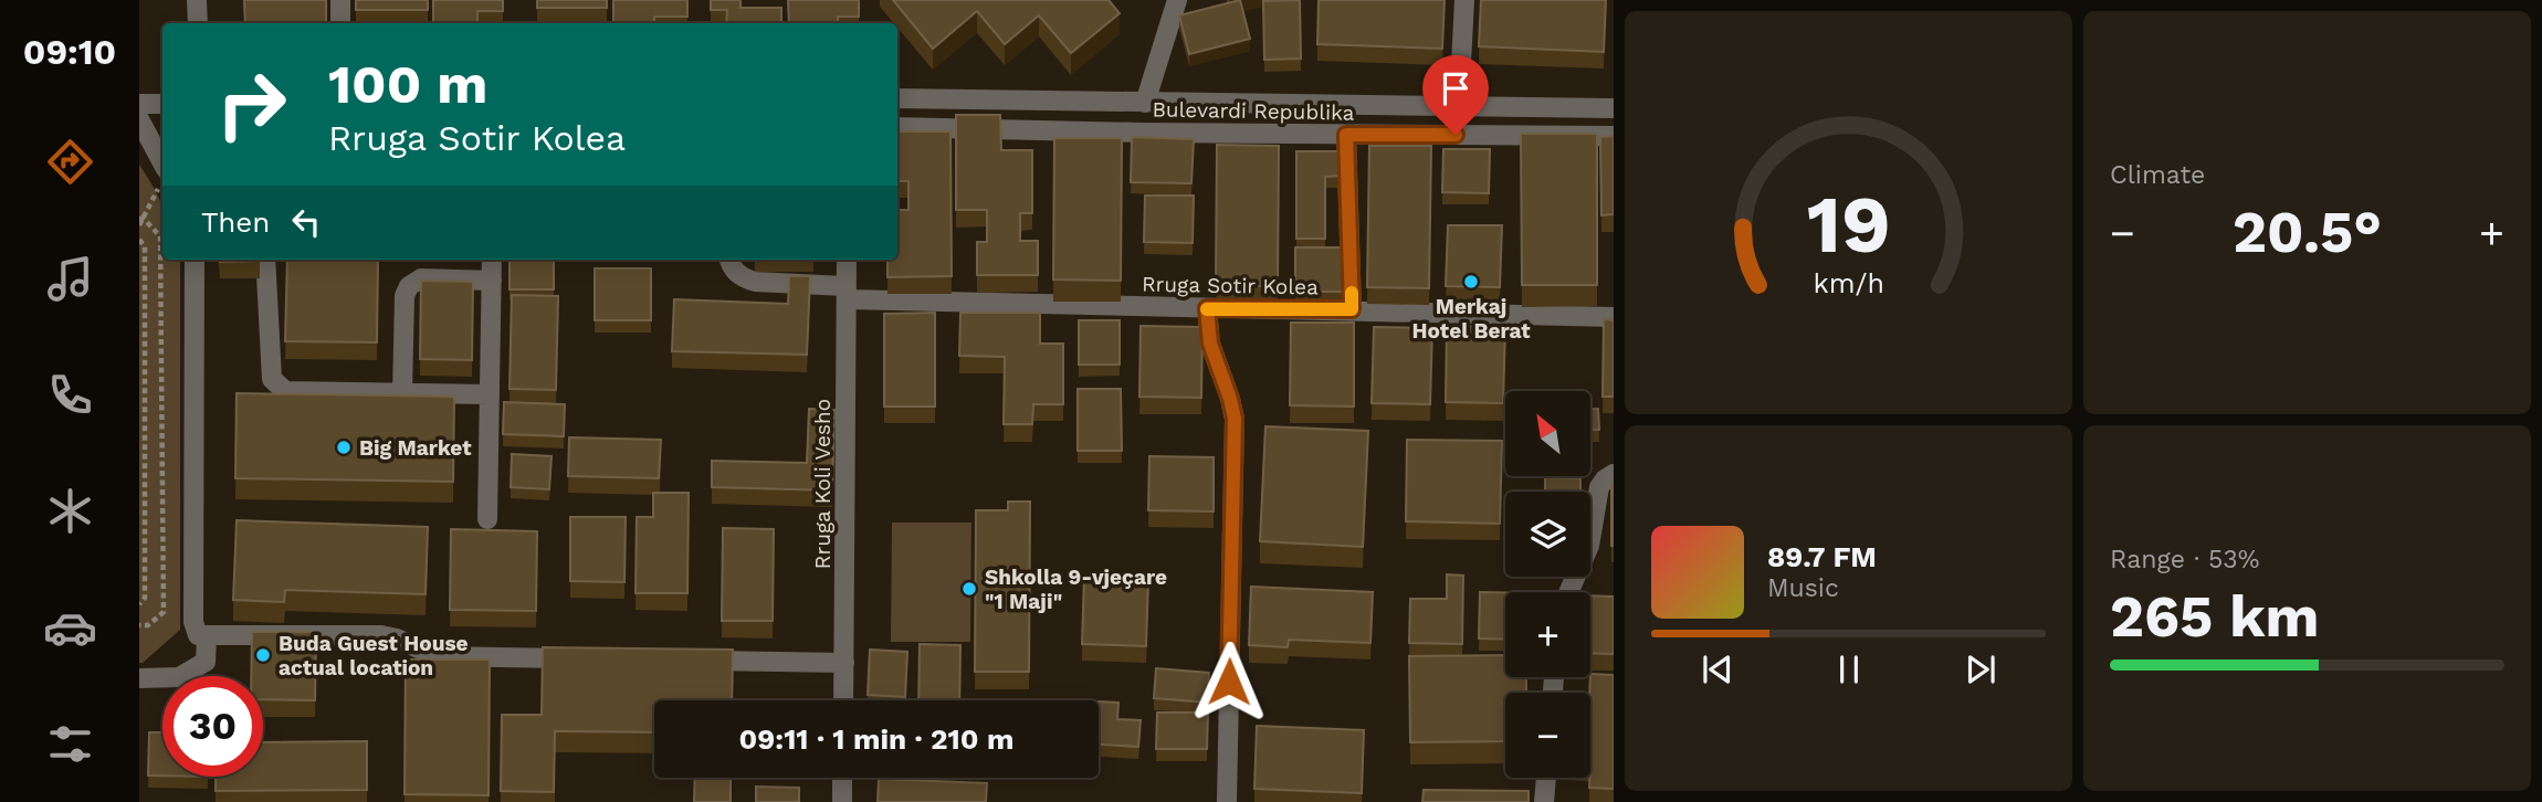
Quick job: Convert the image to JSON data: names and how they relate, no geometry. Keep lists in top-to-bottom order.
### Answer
{
  "streets": {
    "street": ["Bulevardi Republika", "Rruga Sotir Kolea", "Rruga Koli Vesho"]
  },
  "crossings": [
    ["Rruga Sotir Kolea", "Rruga Koli Vesho"]
  ],
  "places": [
    "Merkaj Hotel Berat",
    "Big Market",
    "Shkolla 9-vjeçare \"1 Maji\"",
    "Buda Guest House actual location"
  ],
  "north": "top left",
  "page": {
    "tabs": "09:10",
    "tile": [
      "Climate",
      ["Range · 53%", "265 km"]
    ],
    "turn": ["100 m", "Rruga Sotir Kolea"],
    "then": "Then",
    "heat": ["−", "20.5°", "+"],
    "map_buttons": ["+", "−"],
    "song": ["89.7 FM", "Music"],
    "limit": "30",
    "trip": "09:11 · 1 min · 210 m",
    "gauge": ["19", "km/h"]
  }
}
